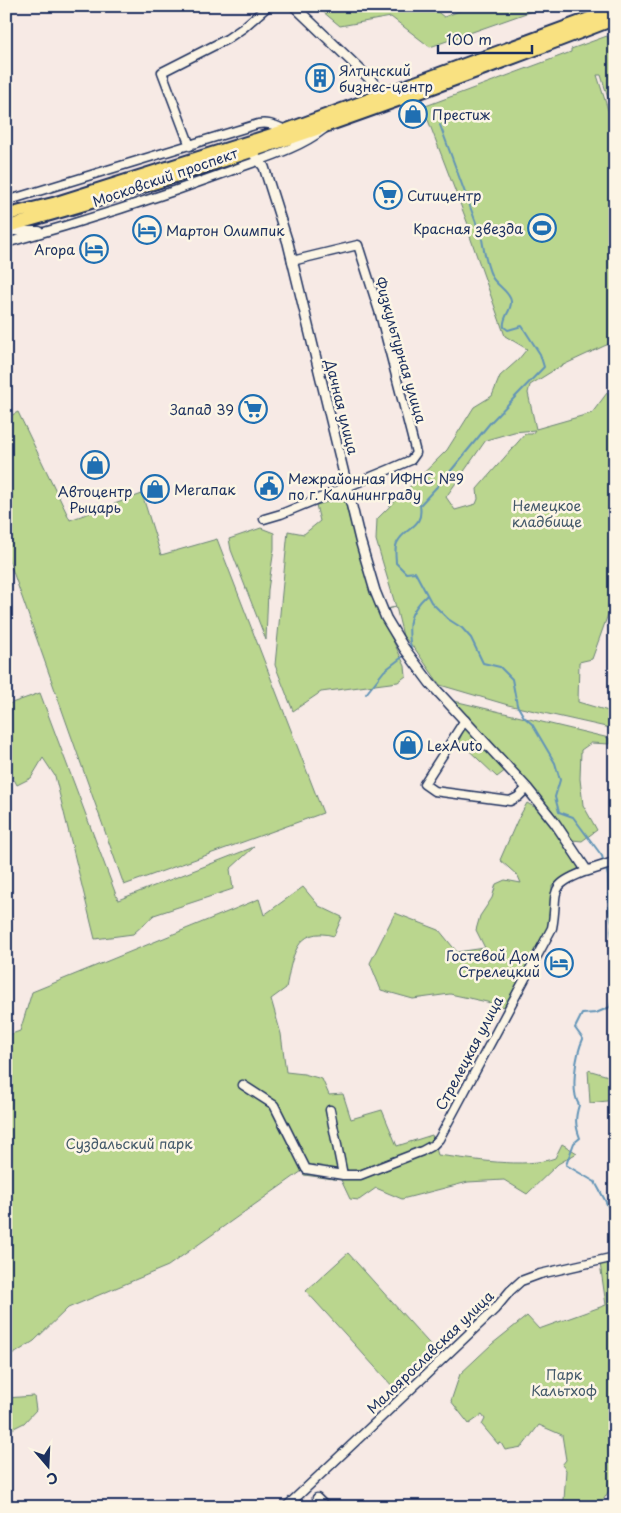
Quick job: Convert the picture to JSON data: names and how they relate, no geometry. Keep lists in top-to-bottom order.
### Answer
{
  "streets": {
    "main road": ["Московский проспект"],
    "street": [
      "Физкультурная улица",
      "Дачная улица",
      "Стрелецкая улица",
      "Малоярославская улица"
    ]
  },
  "crossings": [
    ["Московский проспект", "Дачная улица"],
    ["Физкультурная улица", "Дачная улица"]
  ],
  "parks": ["Немецкое кладбище", "Суздальский парк", "Парк Кальтхоф"],
  "places": {
    "building": ["Ялтинский бизнес-центр"],
    "shop": [
      "Престиж",
      "Автоцентр Рыцарь",
      "Мегапак",
      "LexAuto"
    ],
    "supermarket": ["Ситицентр", "Запад 39"],
    "sports": ["Красная звезда"],
    "hotel": ["Мартон Олимпик", "Агора", "Гостевой Дом Стрелецкий"],
    "public building": ["Межрайонная ИФНС №9 по г. Калининграду"]
  },
  "scale_bar": "100 m",
  "north": "bottom"
}
